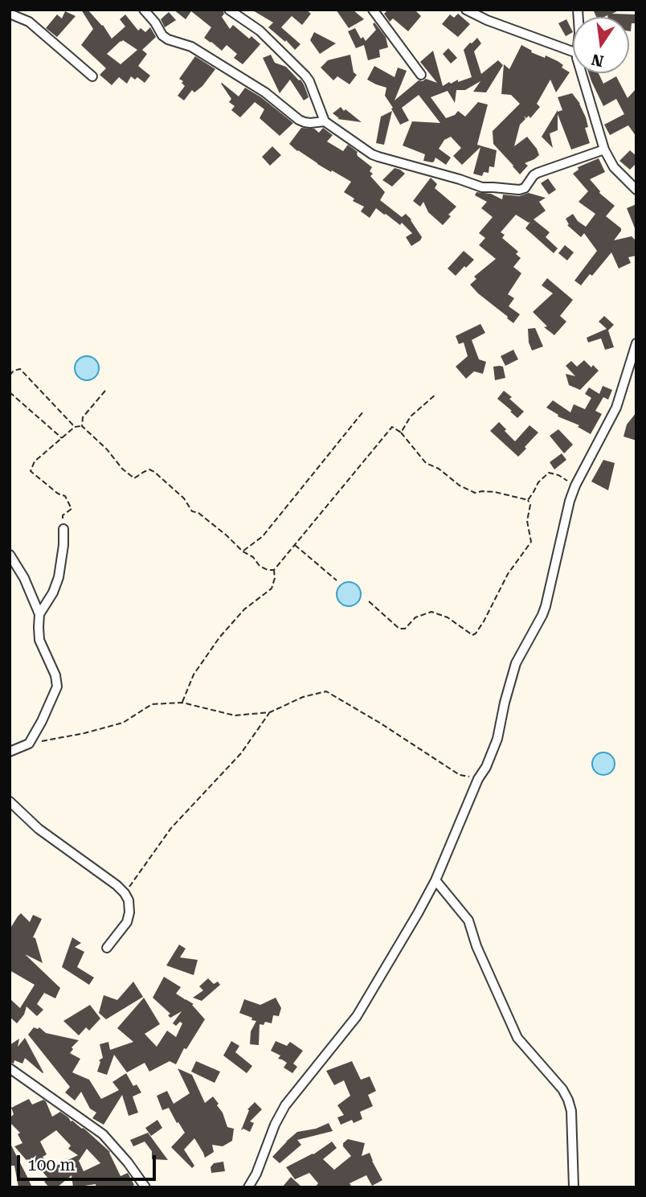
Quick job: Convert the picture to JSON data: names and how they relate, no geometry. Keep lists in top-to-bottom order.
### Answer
{
  "scale_bar": "100 m",
  "north": "bottom"
}
